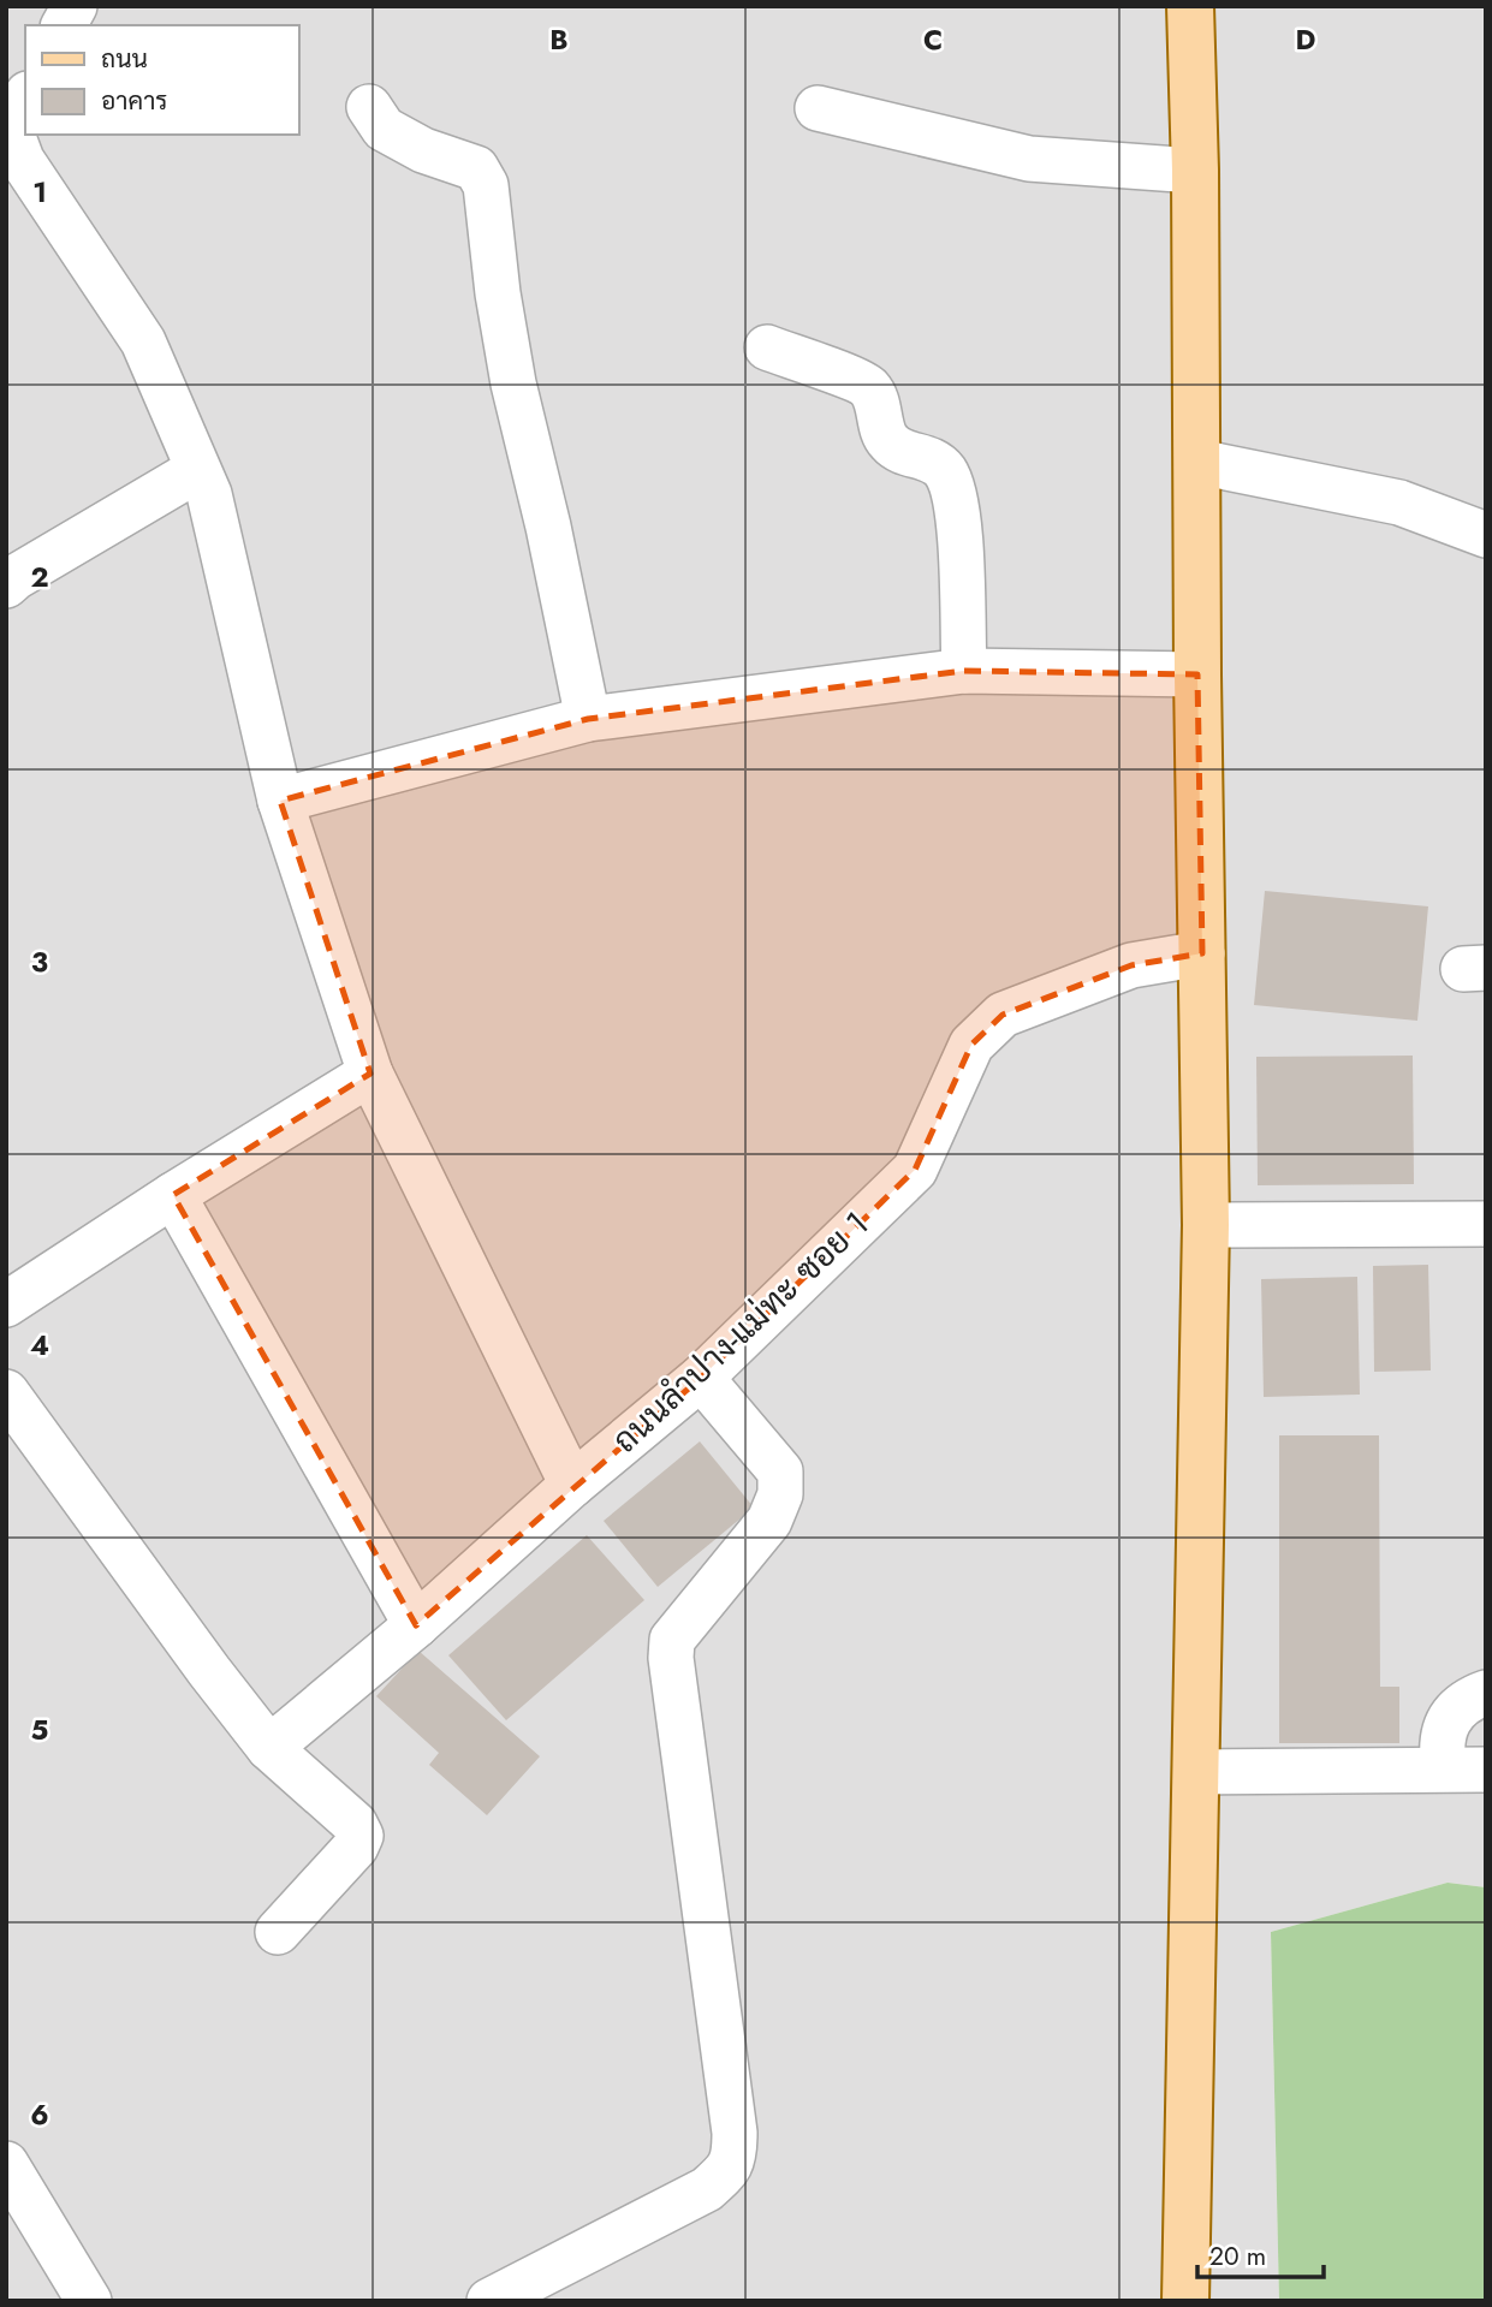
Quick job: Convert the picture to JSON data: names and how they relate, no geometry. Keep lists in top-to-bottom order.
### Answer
{
  "streets": {
    "street": ["ถนนลำปาง-แม่ทะ ซอย 1"]
  },
  "legend": ["ถนน", "อาคาร"],
  "scale_bar": "20 m",
  "grid": {
    "columns": ["B", "C", "D"],
    "rows": [
      "1",
      "2",
      "3",
      "4",
      "5",
      "6"
    ]
  }
}
